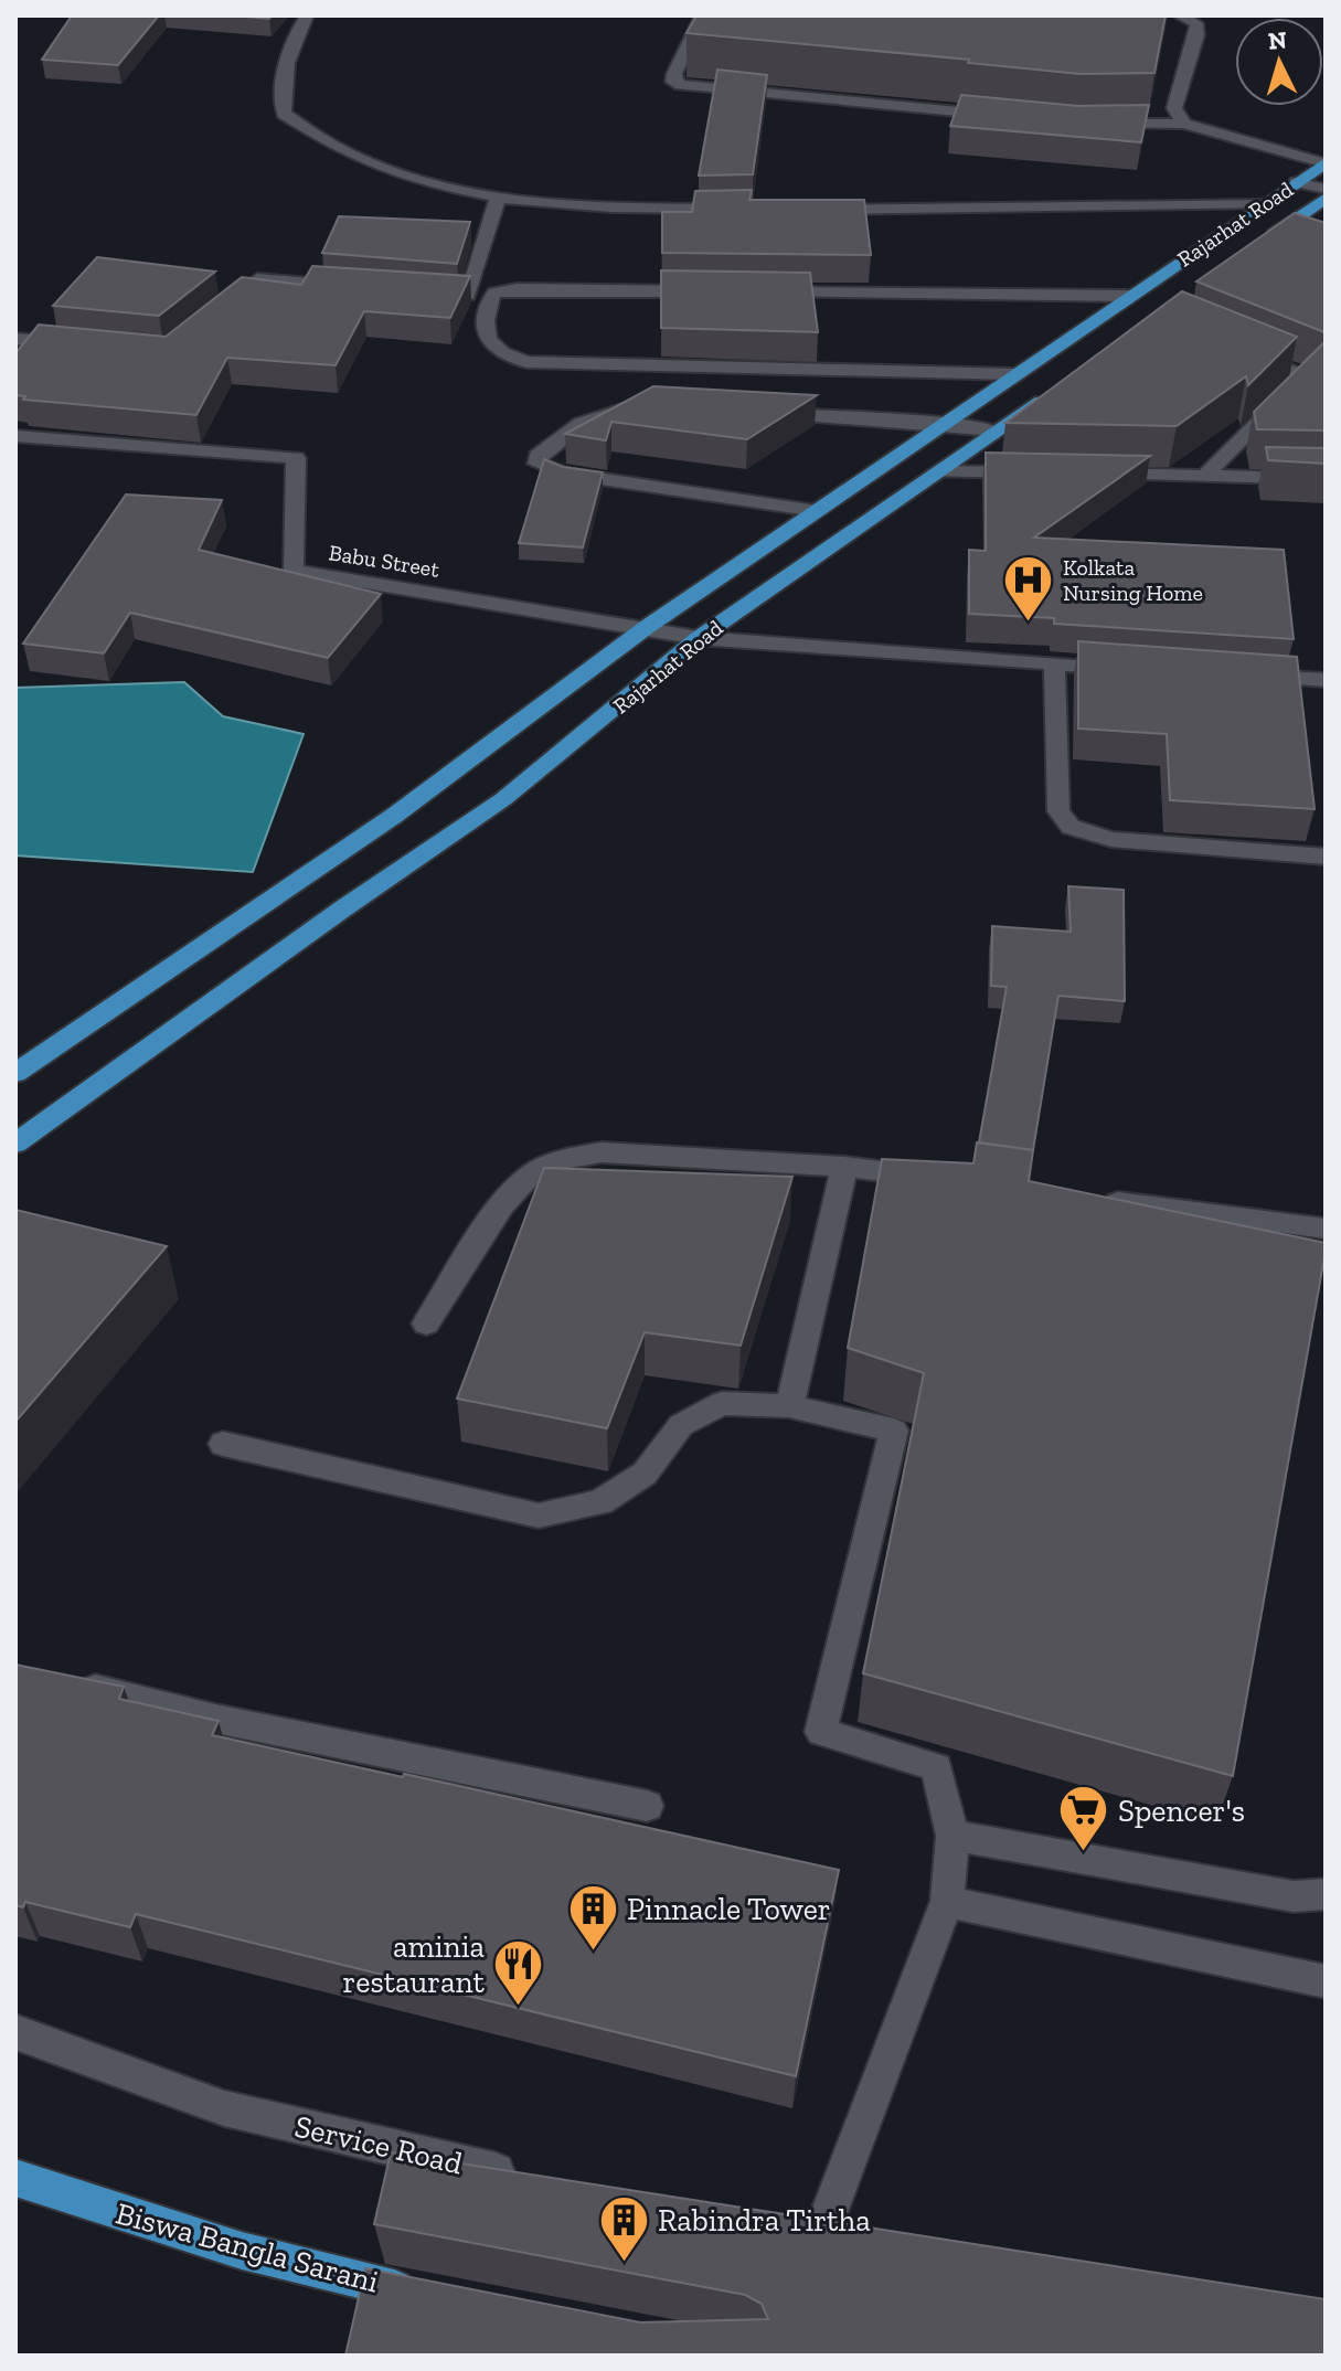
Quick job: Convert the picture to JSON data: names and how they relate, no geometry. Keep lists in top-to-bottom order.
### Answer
{
  "streets": {
    "main road": ["Rajarhat Road", "Biswa Bangla Sarani"],
    "street": ["Babu Street", "Service Road"]
  },
  "crossings": [
    ["Rajarhat Road", "Babu Street"]
  ],
  "places": {
    "hospital": ["Kolkata Nursing Home"],
    "supermarket": ["Spencer's"],
    "building": ["Pinnacle Tower", "Rabindra Tirtha"],
    "restaurant": ["aminia restaurant"]
  },
  "north": "top"
}
